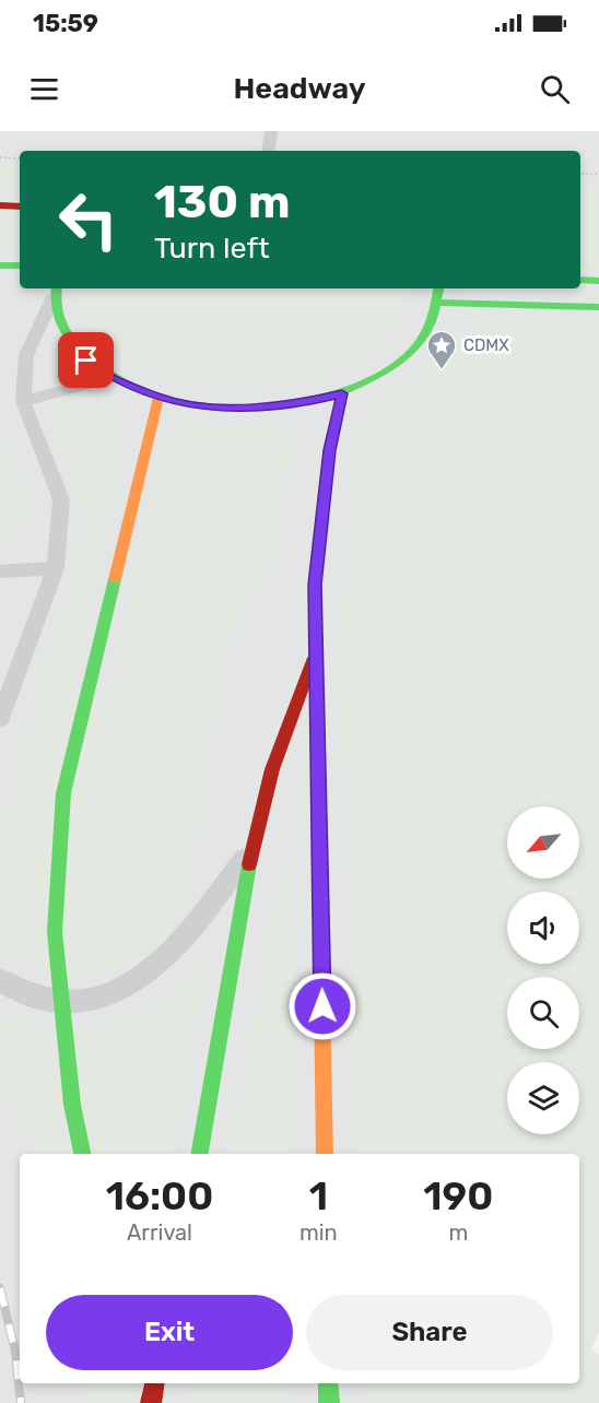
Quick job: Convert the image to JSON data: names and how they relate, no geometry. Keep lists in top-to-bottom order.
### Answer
{
  "places": {
    "place": ["CDMX"]
  },
  "north": "bottom left",
  "page": {
    "status": "15:59",
    "header": "Headway",
    "turn": ["130 m", "Turn left"],
    "eta": [
      "16:00",
      "Arrival",
      "1",
      "min",
      "190",
      "m"
    ],
    "buttons": ["Exit", "Share"]
  }
}
